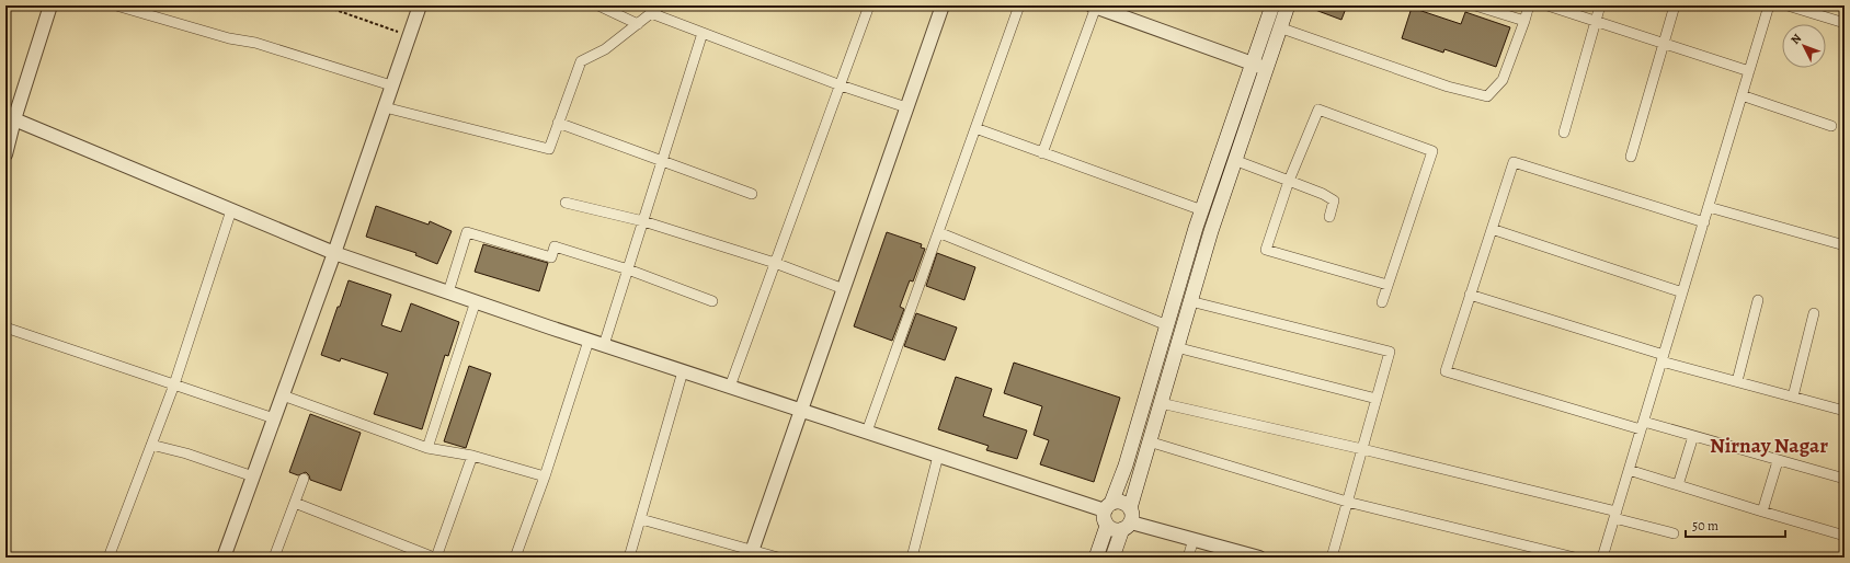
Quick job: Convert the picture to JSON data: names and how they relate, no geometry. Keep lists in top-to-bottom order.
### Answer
{
  "districts": ["Nirnay Nagar"],
  "scale_bar": "50 m",
  "north": "top left"
}
